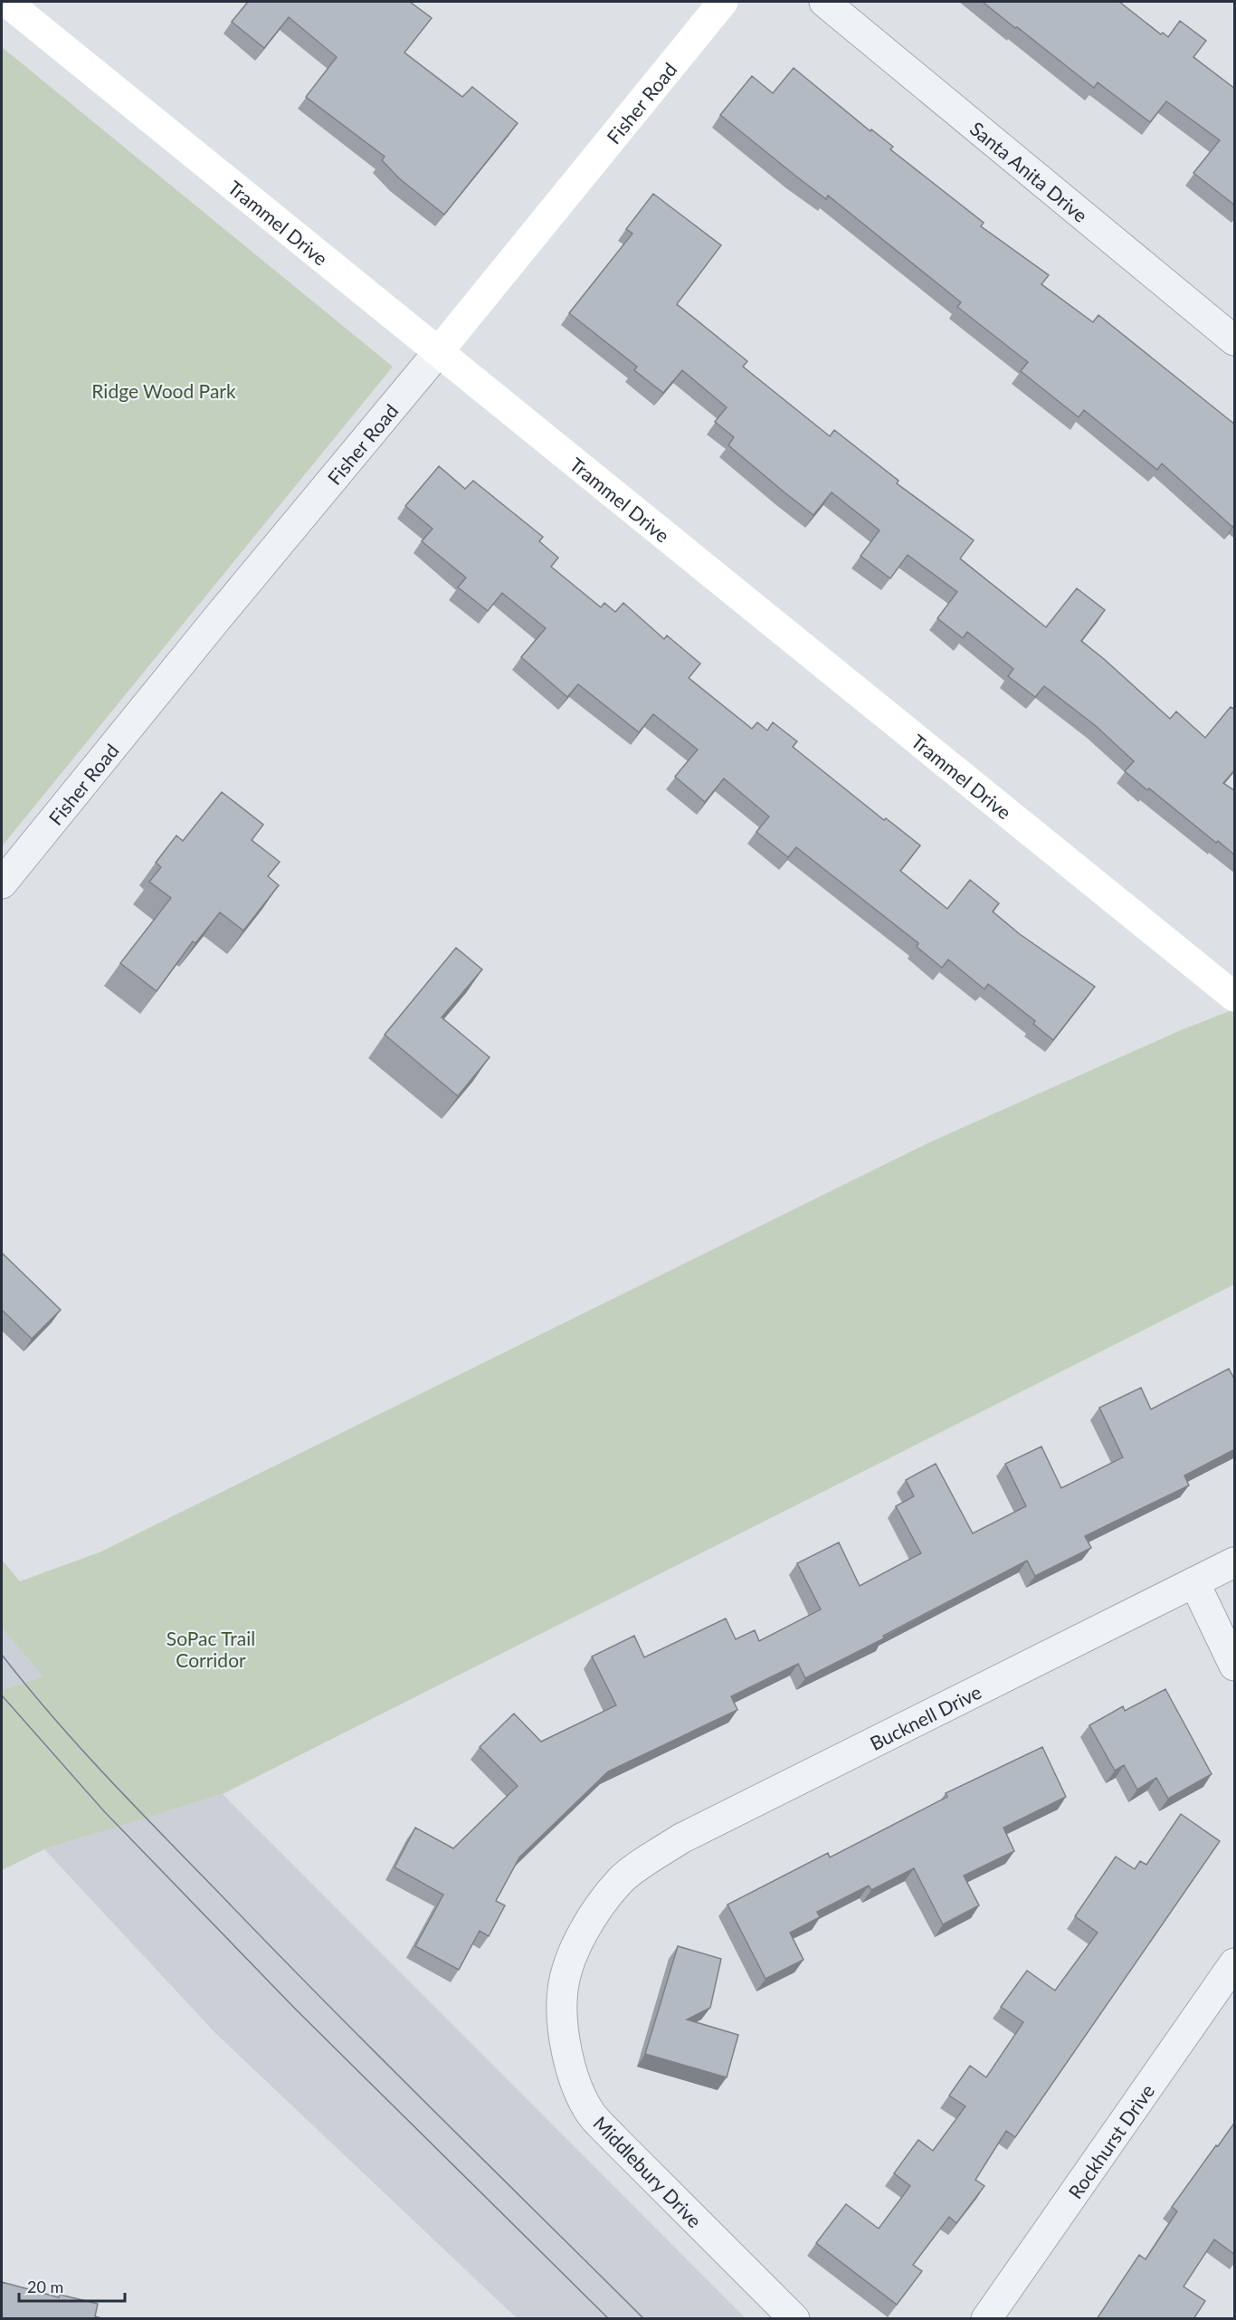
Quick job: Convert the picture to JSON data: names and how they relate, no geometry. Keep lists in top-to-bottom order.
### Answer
{
  "streets": {
    "street": [
      "Fisher Road",
      "Santa Anita Drive",
      "Trammel Drive",
      "Bucknell Drive",
      "Rockhurst Drive",
      "Middlebury Drive"
    ]
  },
  "crossings": [
    ["Fisher Road", "Trammel Drive"],
    ["Bucknell Drive", "Middlebury Drive"]
  ],
  "parks": ["Ridge Wood Park", "SoPac Trail Corridor"],
  "scale_bar": "20 m"
}
